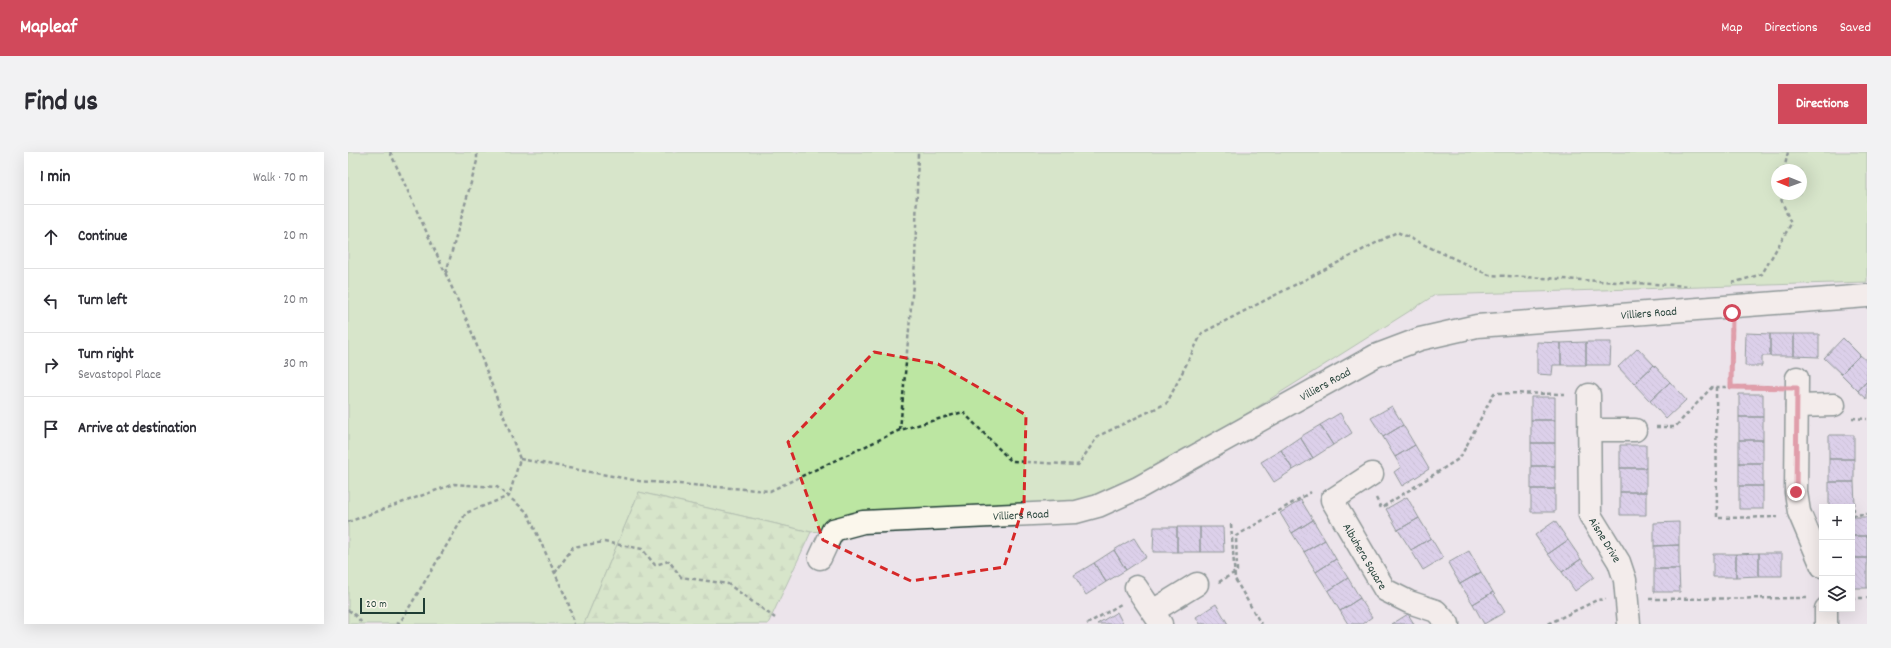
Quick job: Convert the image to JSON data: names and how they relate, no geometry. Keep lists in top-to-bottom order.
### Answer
{
  "streets": {
    "street": ["Villiers Road", "Aisne Drive", "Albuhera Square"]
  },
  "scale_bar": "20 m",
  "north": "left",
  "page": {
    "header": "Mapleaf",
    "nav": ["Map", "Directions", "Saved"],
    "title": "Find us",
    "buttons": "Directions",
    "heading": ["1 min", "Walk · 70 m"],
    "list": [
      ["Continue", "20 m"],
      ["Turn left", "20 m"],
      ["Turn right", "Sevastopol Place", "30 m"],
      "Arrive at destination"
    ],
    "map_buttons": ["+", "−"],
    "scale": "20 m"
  }
}
